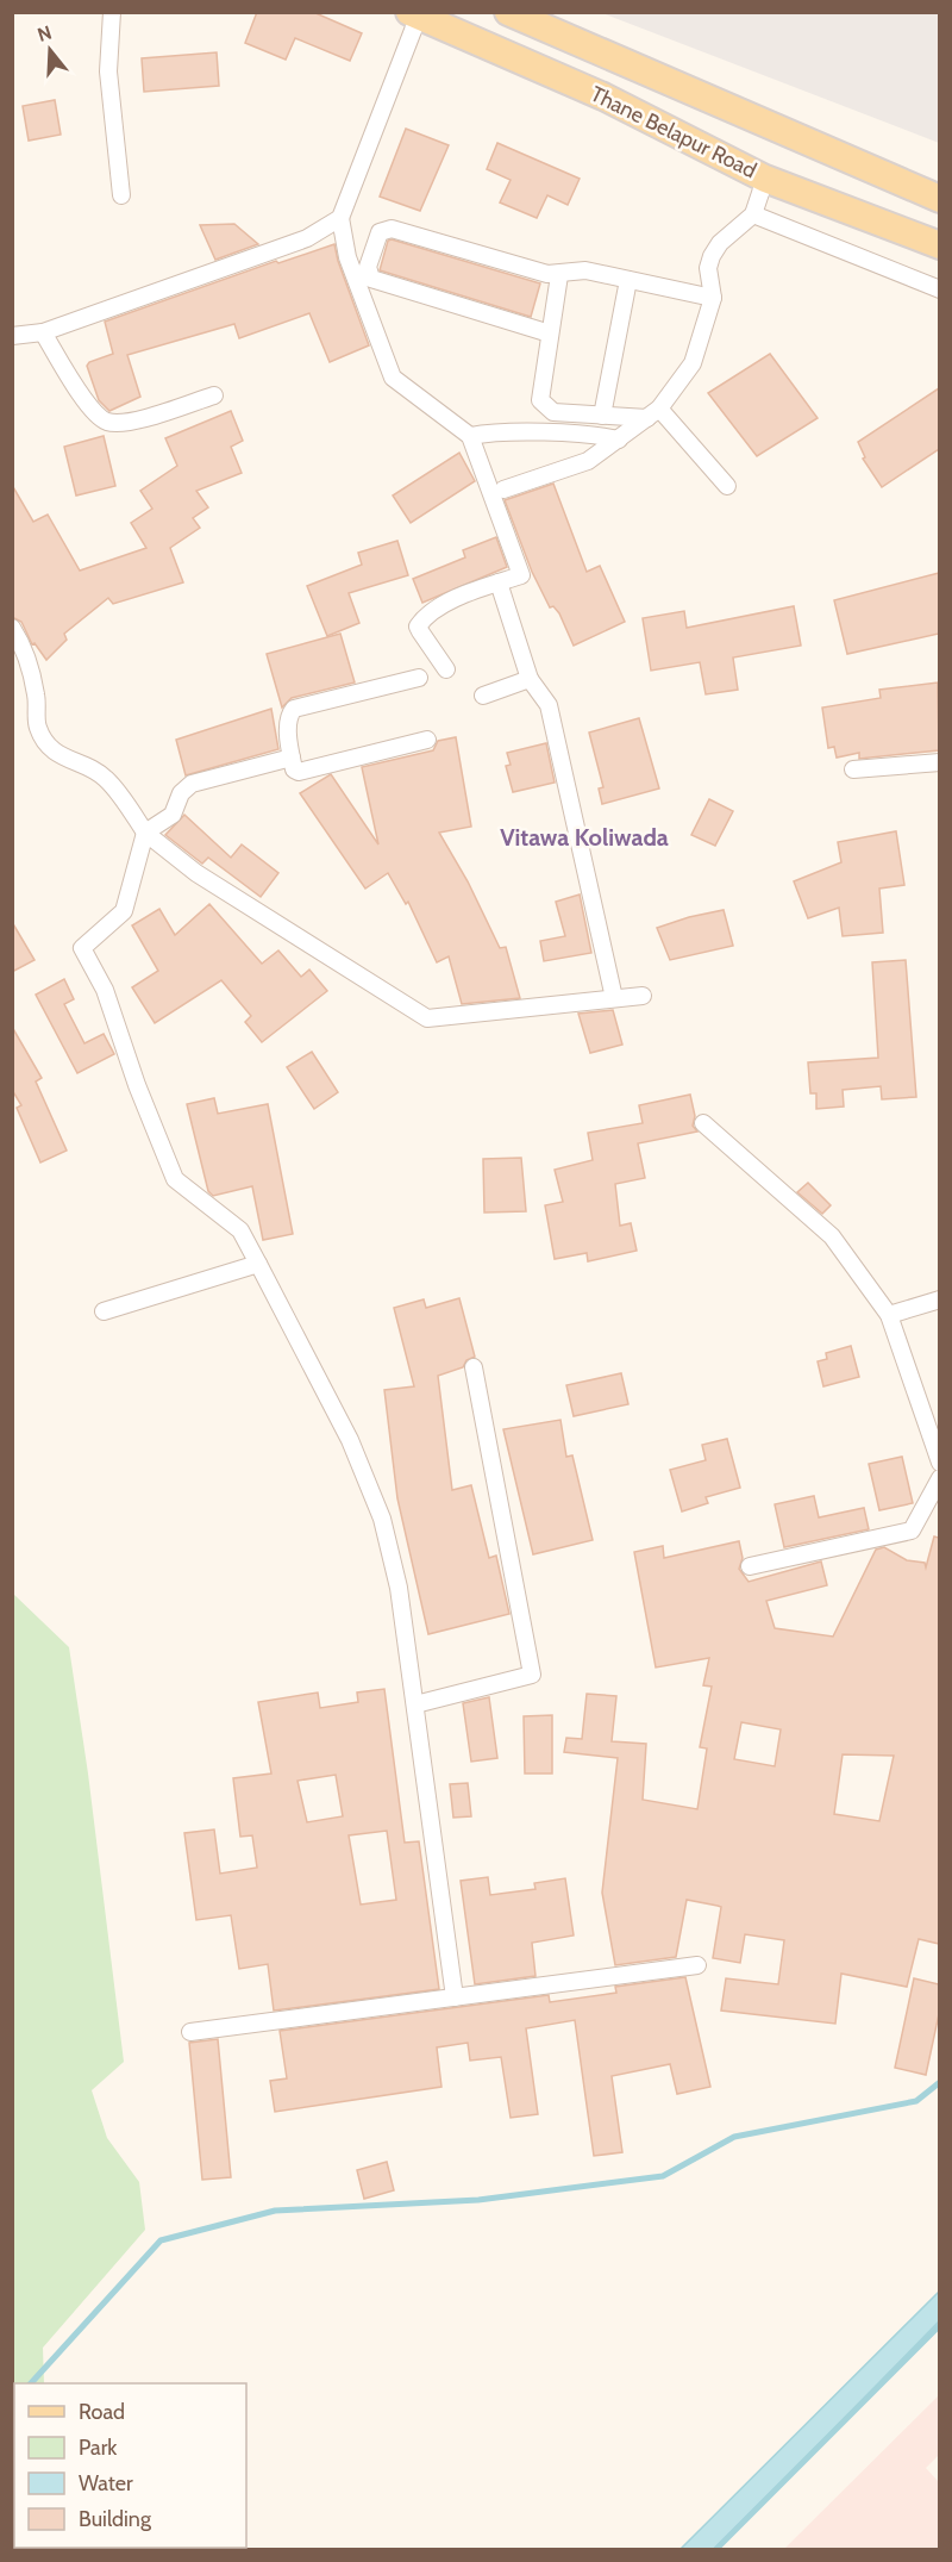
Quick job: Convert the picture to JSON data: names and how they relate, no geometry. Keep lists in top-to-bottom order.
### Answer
{
  "streets": {
    "main road": ["Thane Belapur Road"]
  },
  "districts": ["Vitawa Koliwada"],
  "legend": [
    "Road",
    "Park",
    "Water",
    "Building"
  ],
  "north": "top"
}
